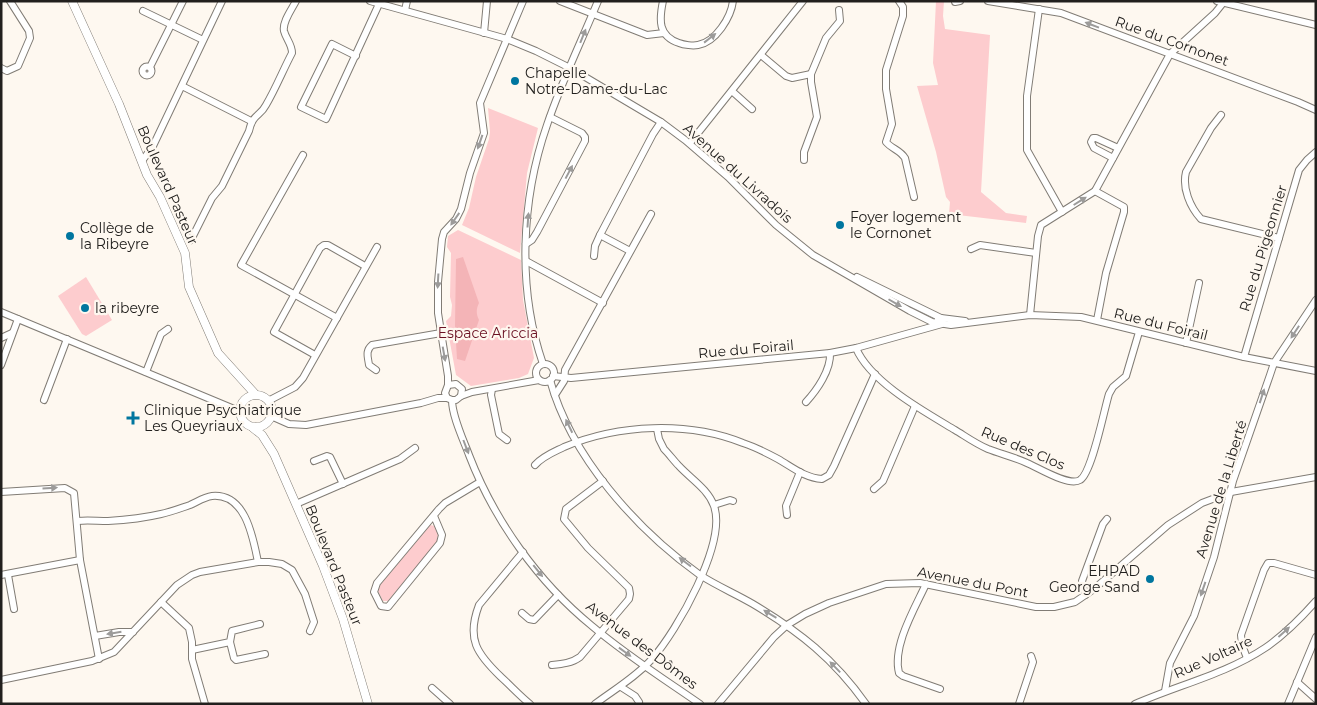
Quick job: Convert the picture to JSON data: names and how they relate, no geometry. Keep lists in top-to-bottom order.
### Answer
{
  "streets": {
    "main road": ["Boulevard Pasteur"],
    "street": [
      "Rue du Cornonet",
      "Avenue du Livradois",
      "Rue du Pigeonnier",
      "Rue du Foirail",
      "Rue des Clos",
      "Avenue de la Liberté",
      "Avenue du Pont",
      "Avenue des Dômes",
      "Rue Voltaire"
    ]
  },
  "crossings": [
    ["Avenue du Livradois", "Rue du Foirail"],
    ["Rue du Pigeonnier", "Rue du Foirail"],
    ["Rue du Foirail", "Rue des Clos"],
    ["Rue du Foirail", "Avenue de la Liberté"],
    ["Avenue de la Liberté", "Avenue du Pont"],
    ["Avenue de la Liberté", "Rue Voltaire"]
  ],
  "one_way": ["Rue du Cornonet", "Rue Voltaire"],
  "parks": ["Espace Ariccia"],
  "places": {
    "other": [
      "Chapelle Notre-Dame-du-Lac",
      "Foyer logement le Cornonet",
      "Collège de la Ribeyre",
      "la ribeyre",
      "EHPAD George Sand"
    ],
    "health": ["Clinique Psychiatrique Les Queyriaux"]
  }
}
